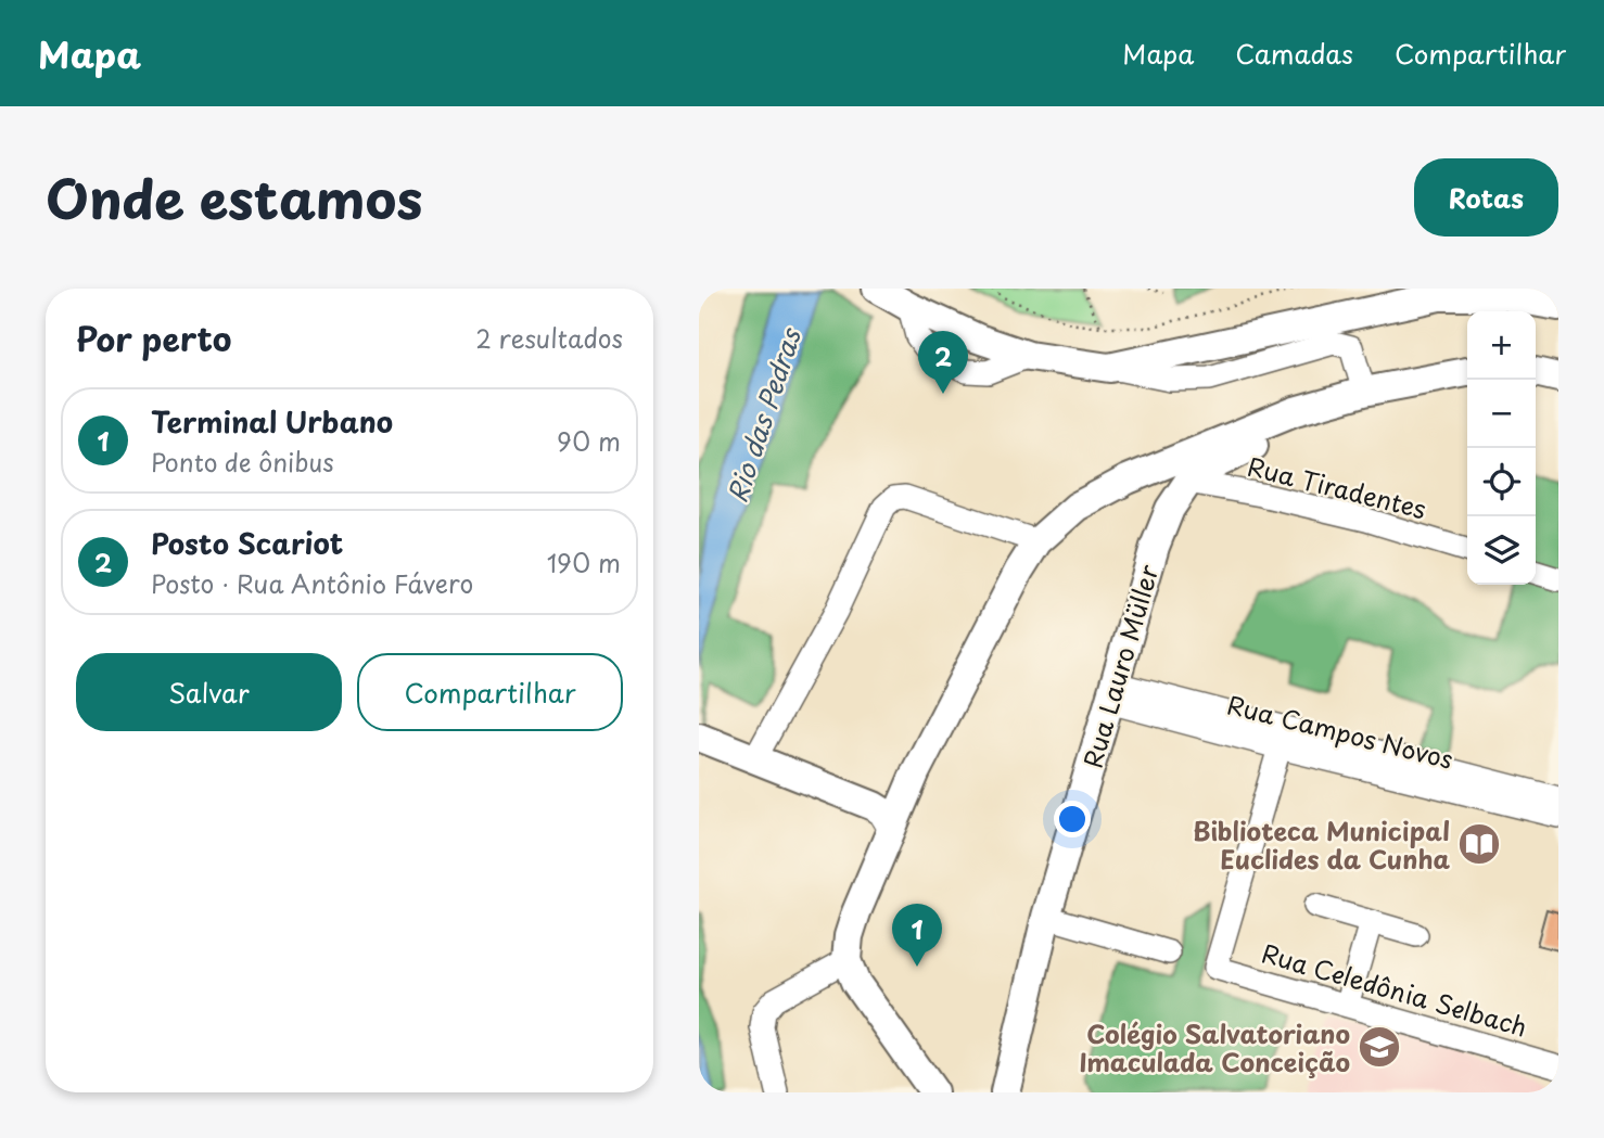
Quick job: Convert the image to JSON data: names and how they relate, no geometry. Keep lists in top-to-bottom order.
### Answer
{
  "streets": {
    "main road": ["Rua Lauro Müller"],
    "street": ["Rua Tiradentes", "Rua Campos Novos", "Rua Celedônia Selbach"]
  },
  "crossings": [
    ["Rua Tiradentes", "Rua Lauro Müller"],
    ["Rua Lauro Müller", "Rua Campos Novos"],
    ["Rua Campos Novos", "Rua Celedônia Selbach"]
  ],
  "water": ["Rio das Pedras"],
  "places": {
    "library": ["Biblioteca Municipal Euclides da Cunha"],
    "school or university": ["Colégio Salvatoriano Imaculada Conceição"]
  },
  "page": {
    "header": "Mapa",
    "nav": ["Mapa", "Camadas", "Compartilhar"],
    "title": "Onde estamos",
    "buttons": [
      "Rotas",
      ["Salvar", "Compartilhar"]
    ],
    "heading": ["Por perto", "2 resultados"],
    "map_buttons": ["+", "−"],
    "pins": ["2", "1"],
    "list": [
      {
        "mark": "1",
        "name": "Terminal Urbano",
        "note": "Ponto de ônibus",
        "value": "90 m"
      },
      {
        "mark": "2",
        "name": "Posto Scariot",
        "note": "Posto · Rua Antônio Fávero",
        "value": "190 m"
      }
    ]
  }
}
